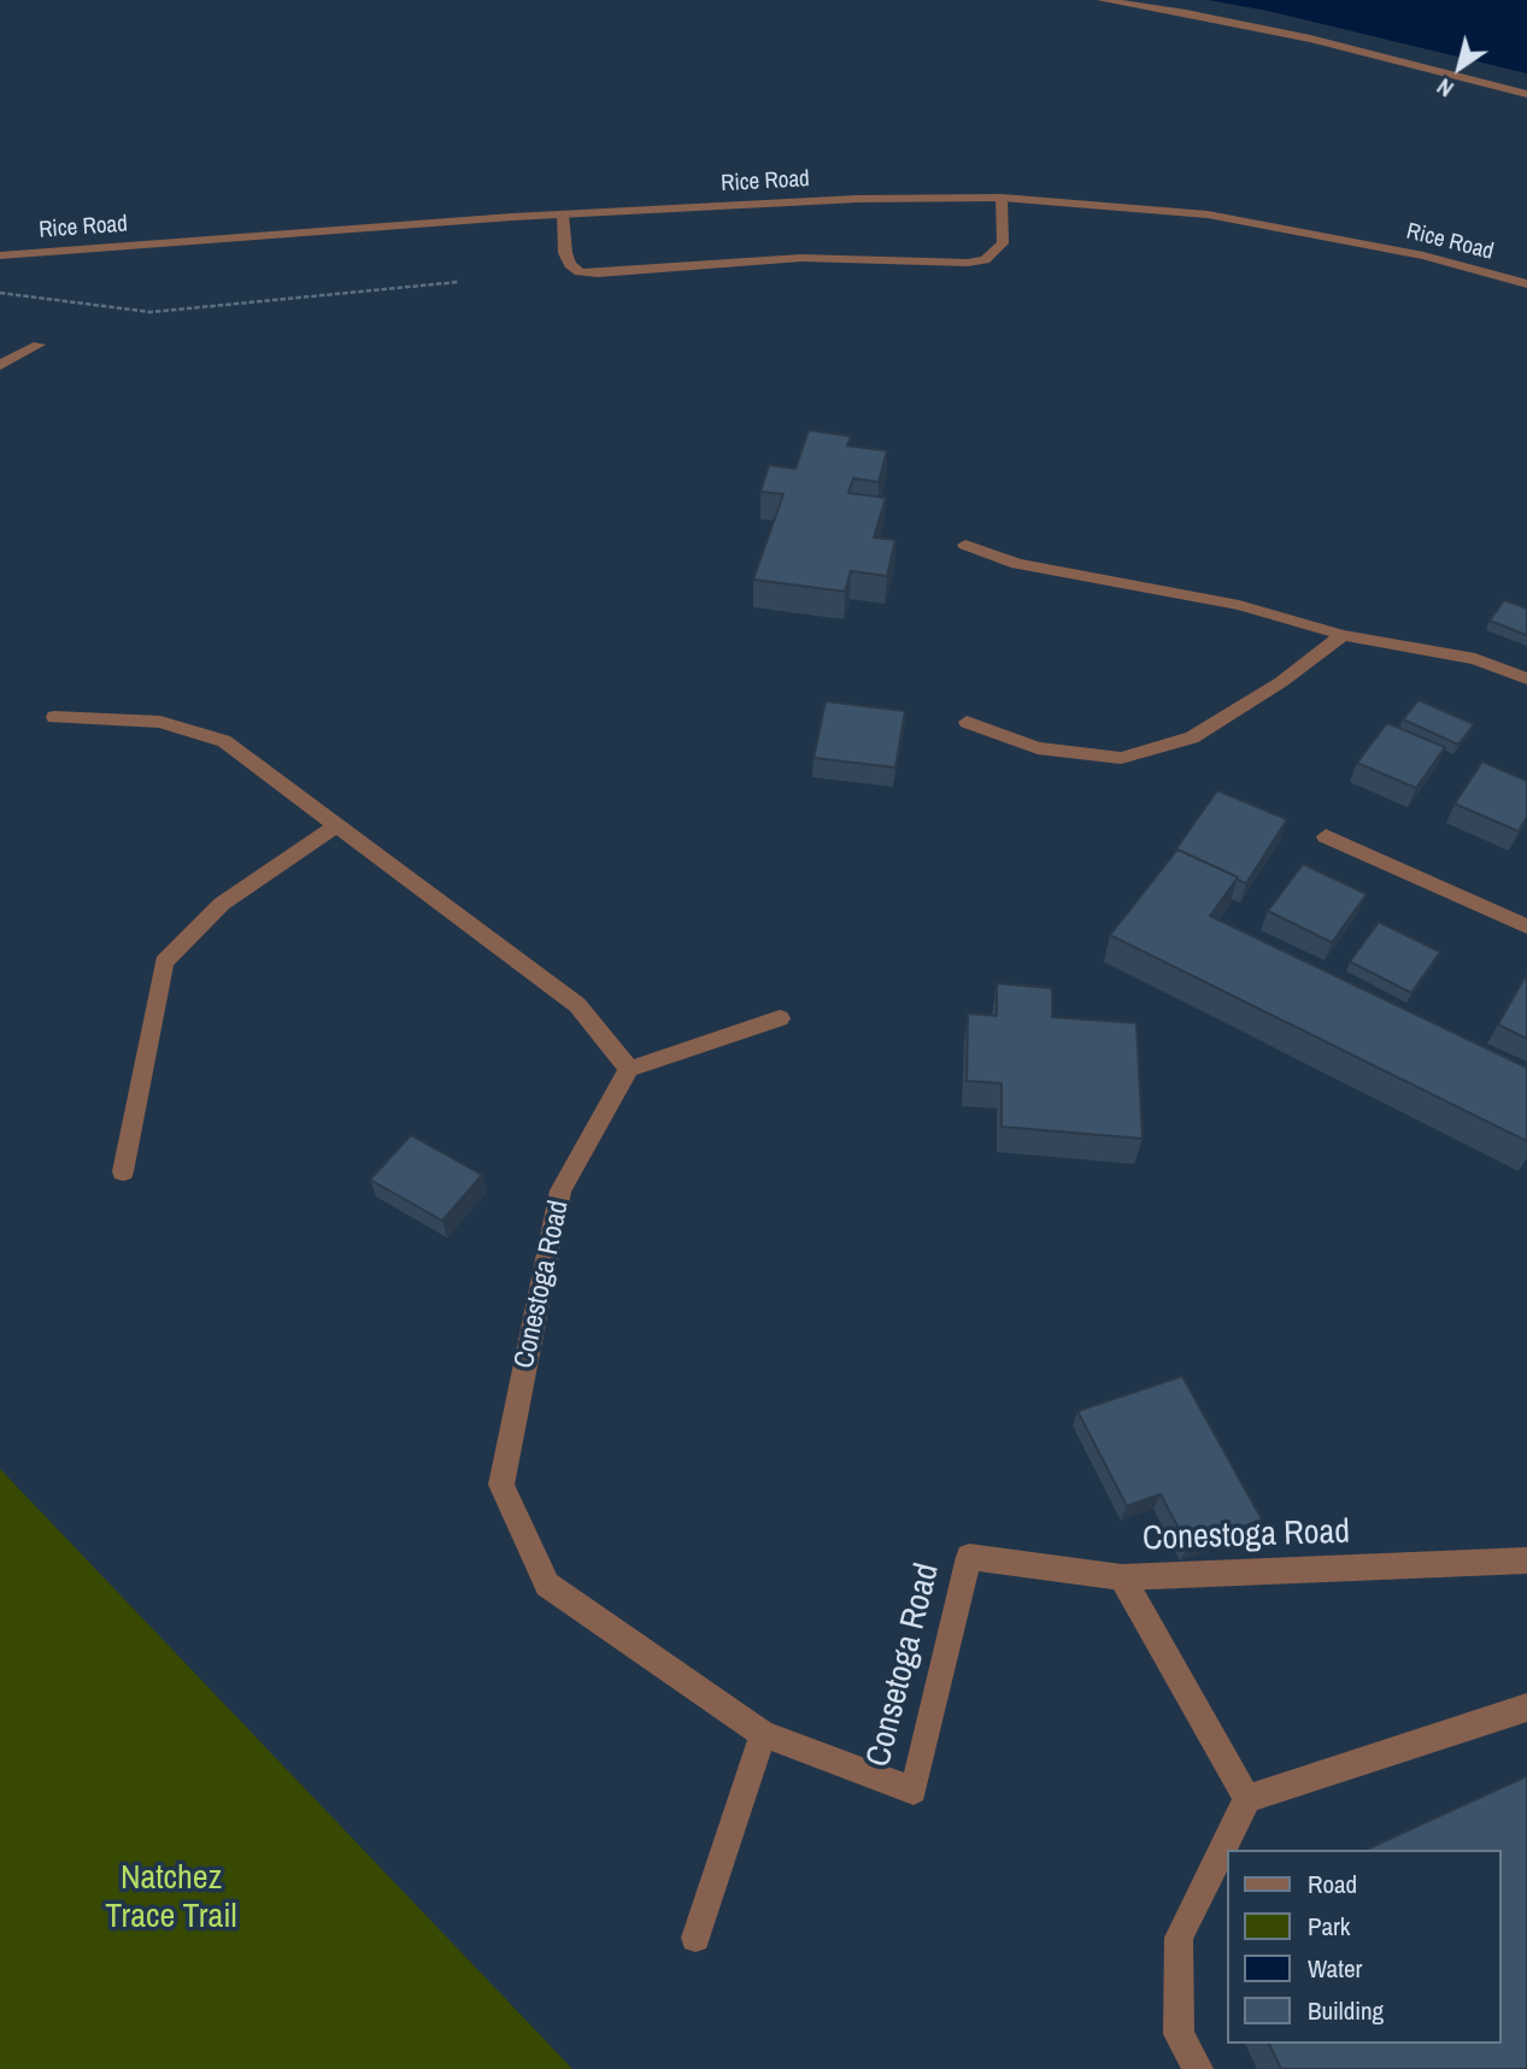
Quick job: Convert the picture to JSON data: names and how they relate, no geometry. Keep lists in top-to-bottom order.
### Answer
{
  "streets": {
    "street": ["Rice Road", "Conestoga Road", "Consetoga Road"]
  },
  "crossings": [
    ["Conestoga Road", "Consetoga Road"]
  ],
  "parks": ["Natchez Trace Trail"],
  "legend": [
    "Road",
    "Park",
    "Water",
    "Building"
  ],
  "north": "bottom left"
}
